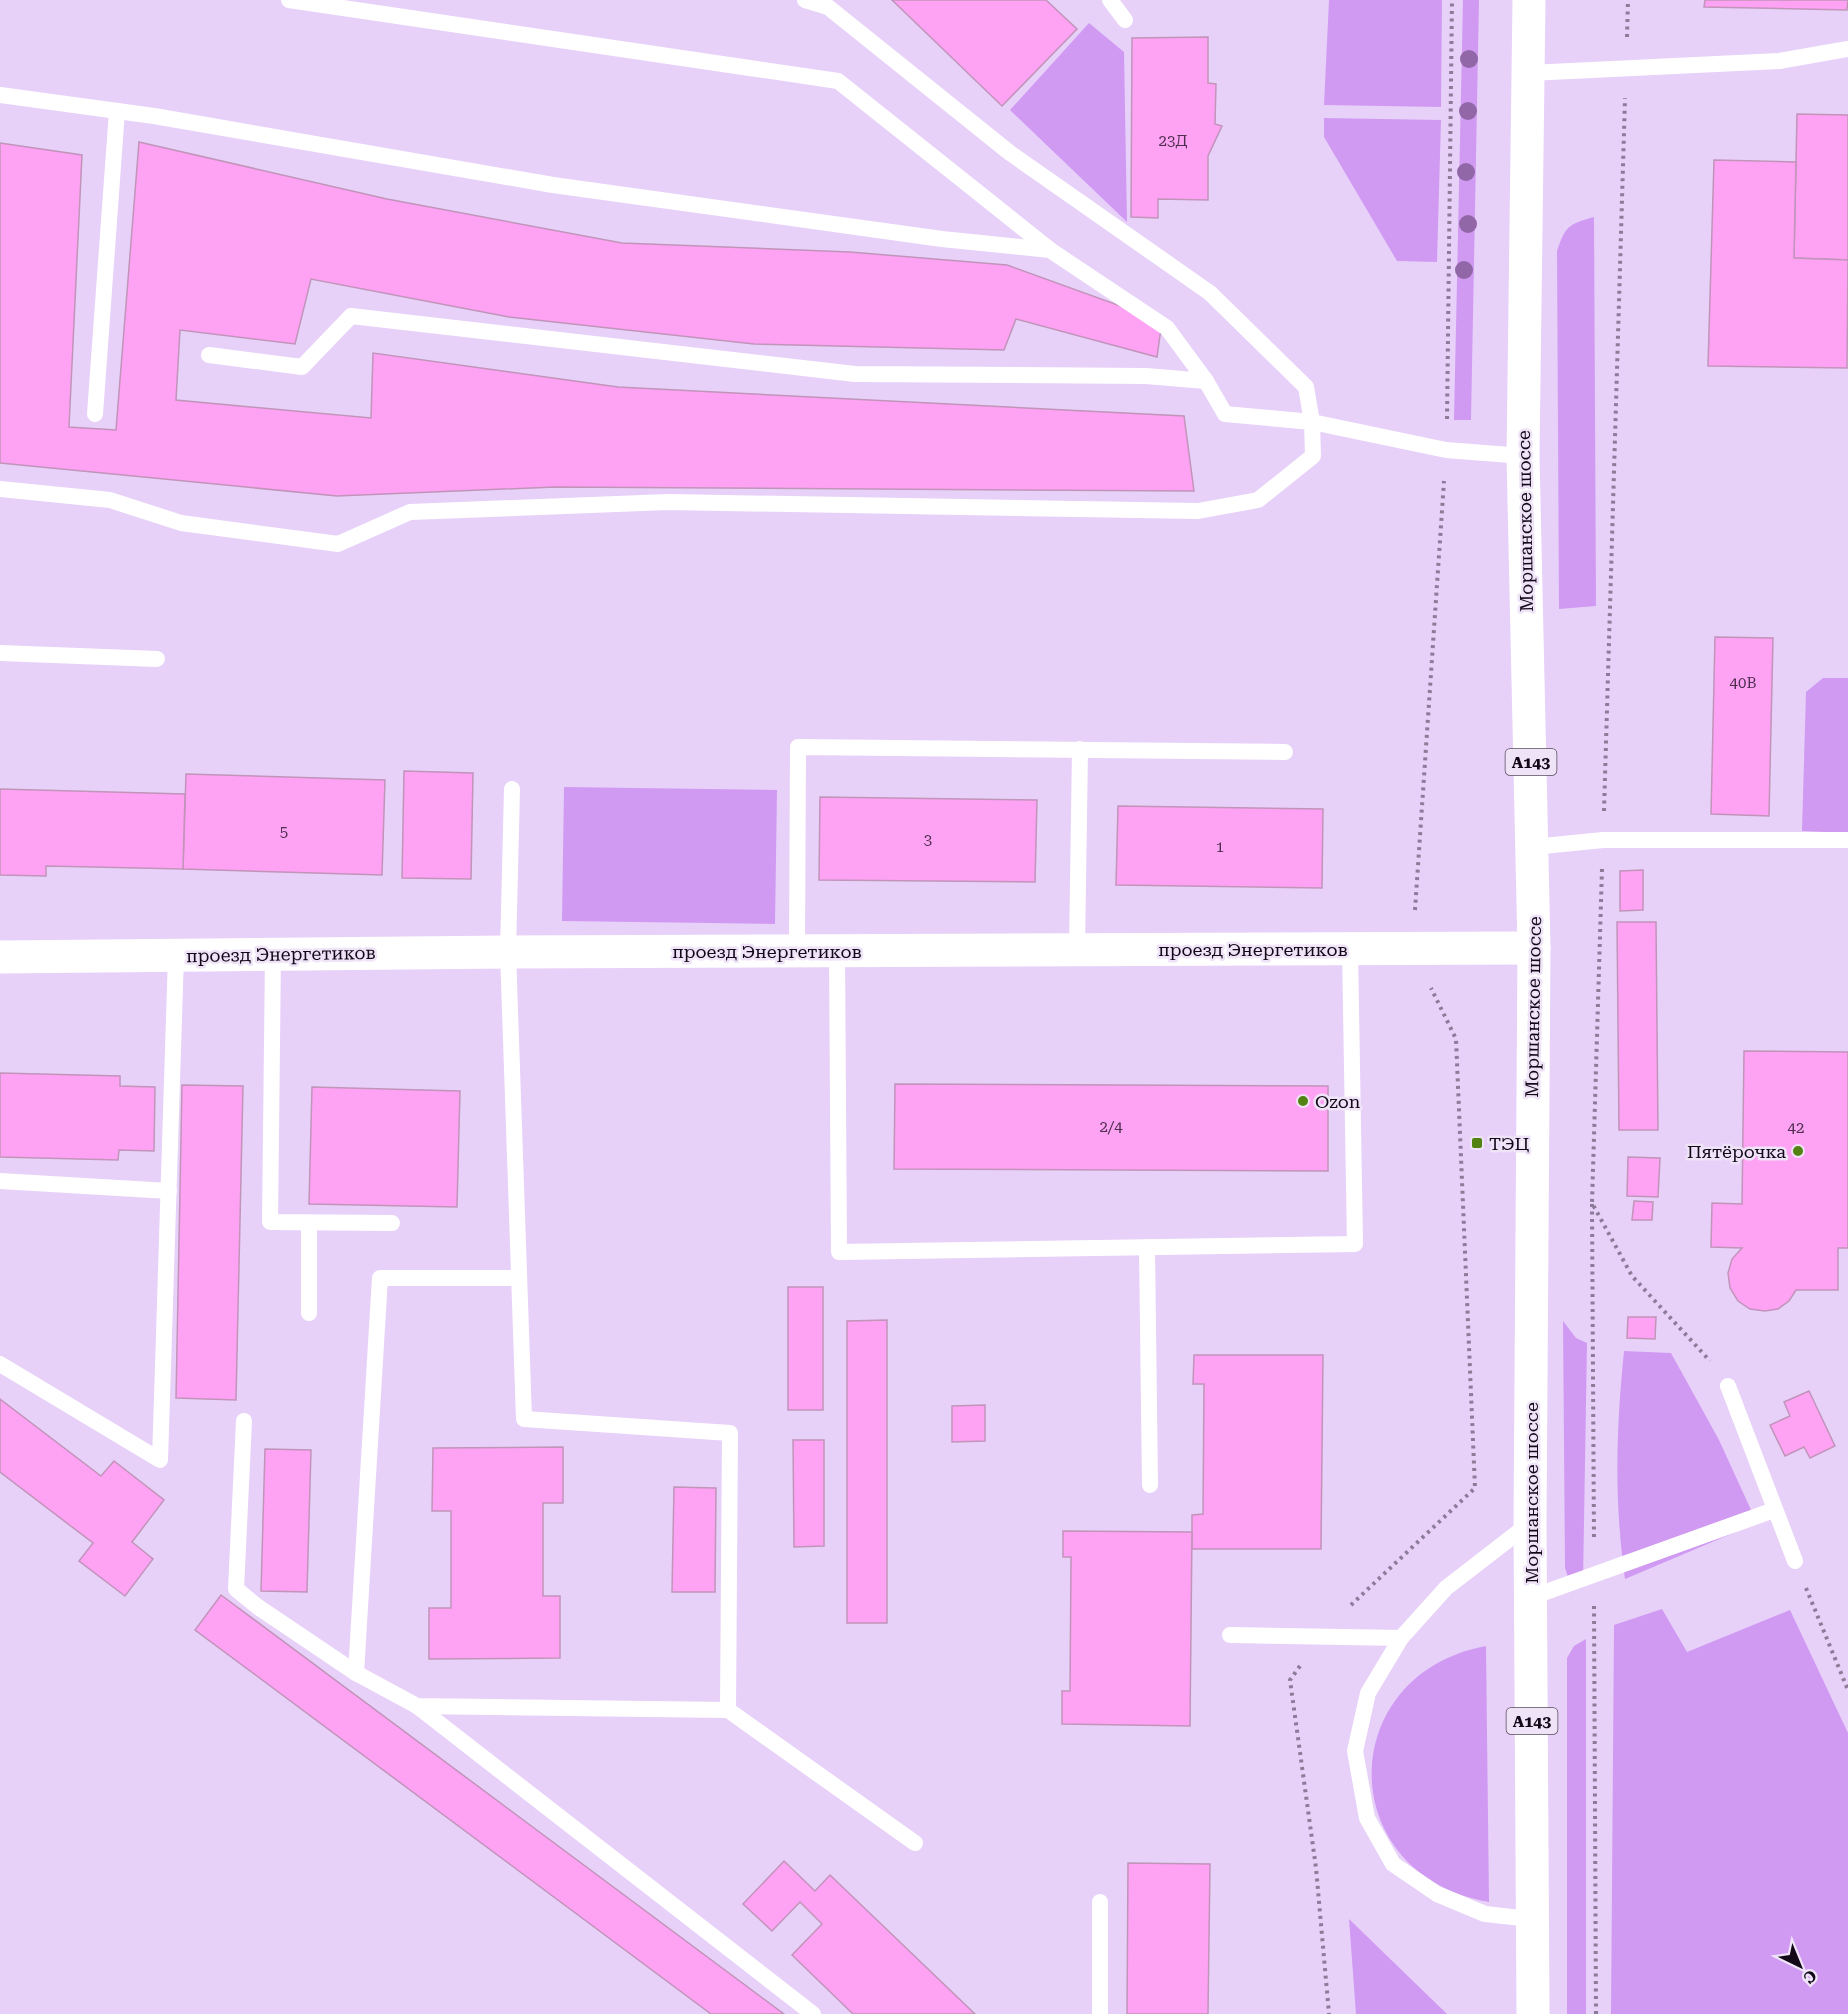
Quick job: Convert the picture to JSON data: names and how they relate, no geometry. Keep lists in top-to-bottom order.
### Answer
{
  "streets": {
    "main road": ["Моршанское шоссе", "А143", "проезд Энергетиков"]
  },
  "crossings": [
    ["Моршанское шоссе", "проезд Энергетиков"]
  ],
  "places": {
    "other": ["Ozon", "Пятёрочка"],
    "transit": ["ТЭЦ"]
  },
  "house_numbers": [
    "23Д",
    "40В",
    "5",
    "3",
    "1",
    "2/4",
    "42"
  ],
  "north": "bottom right"
}
